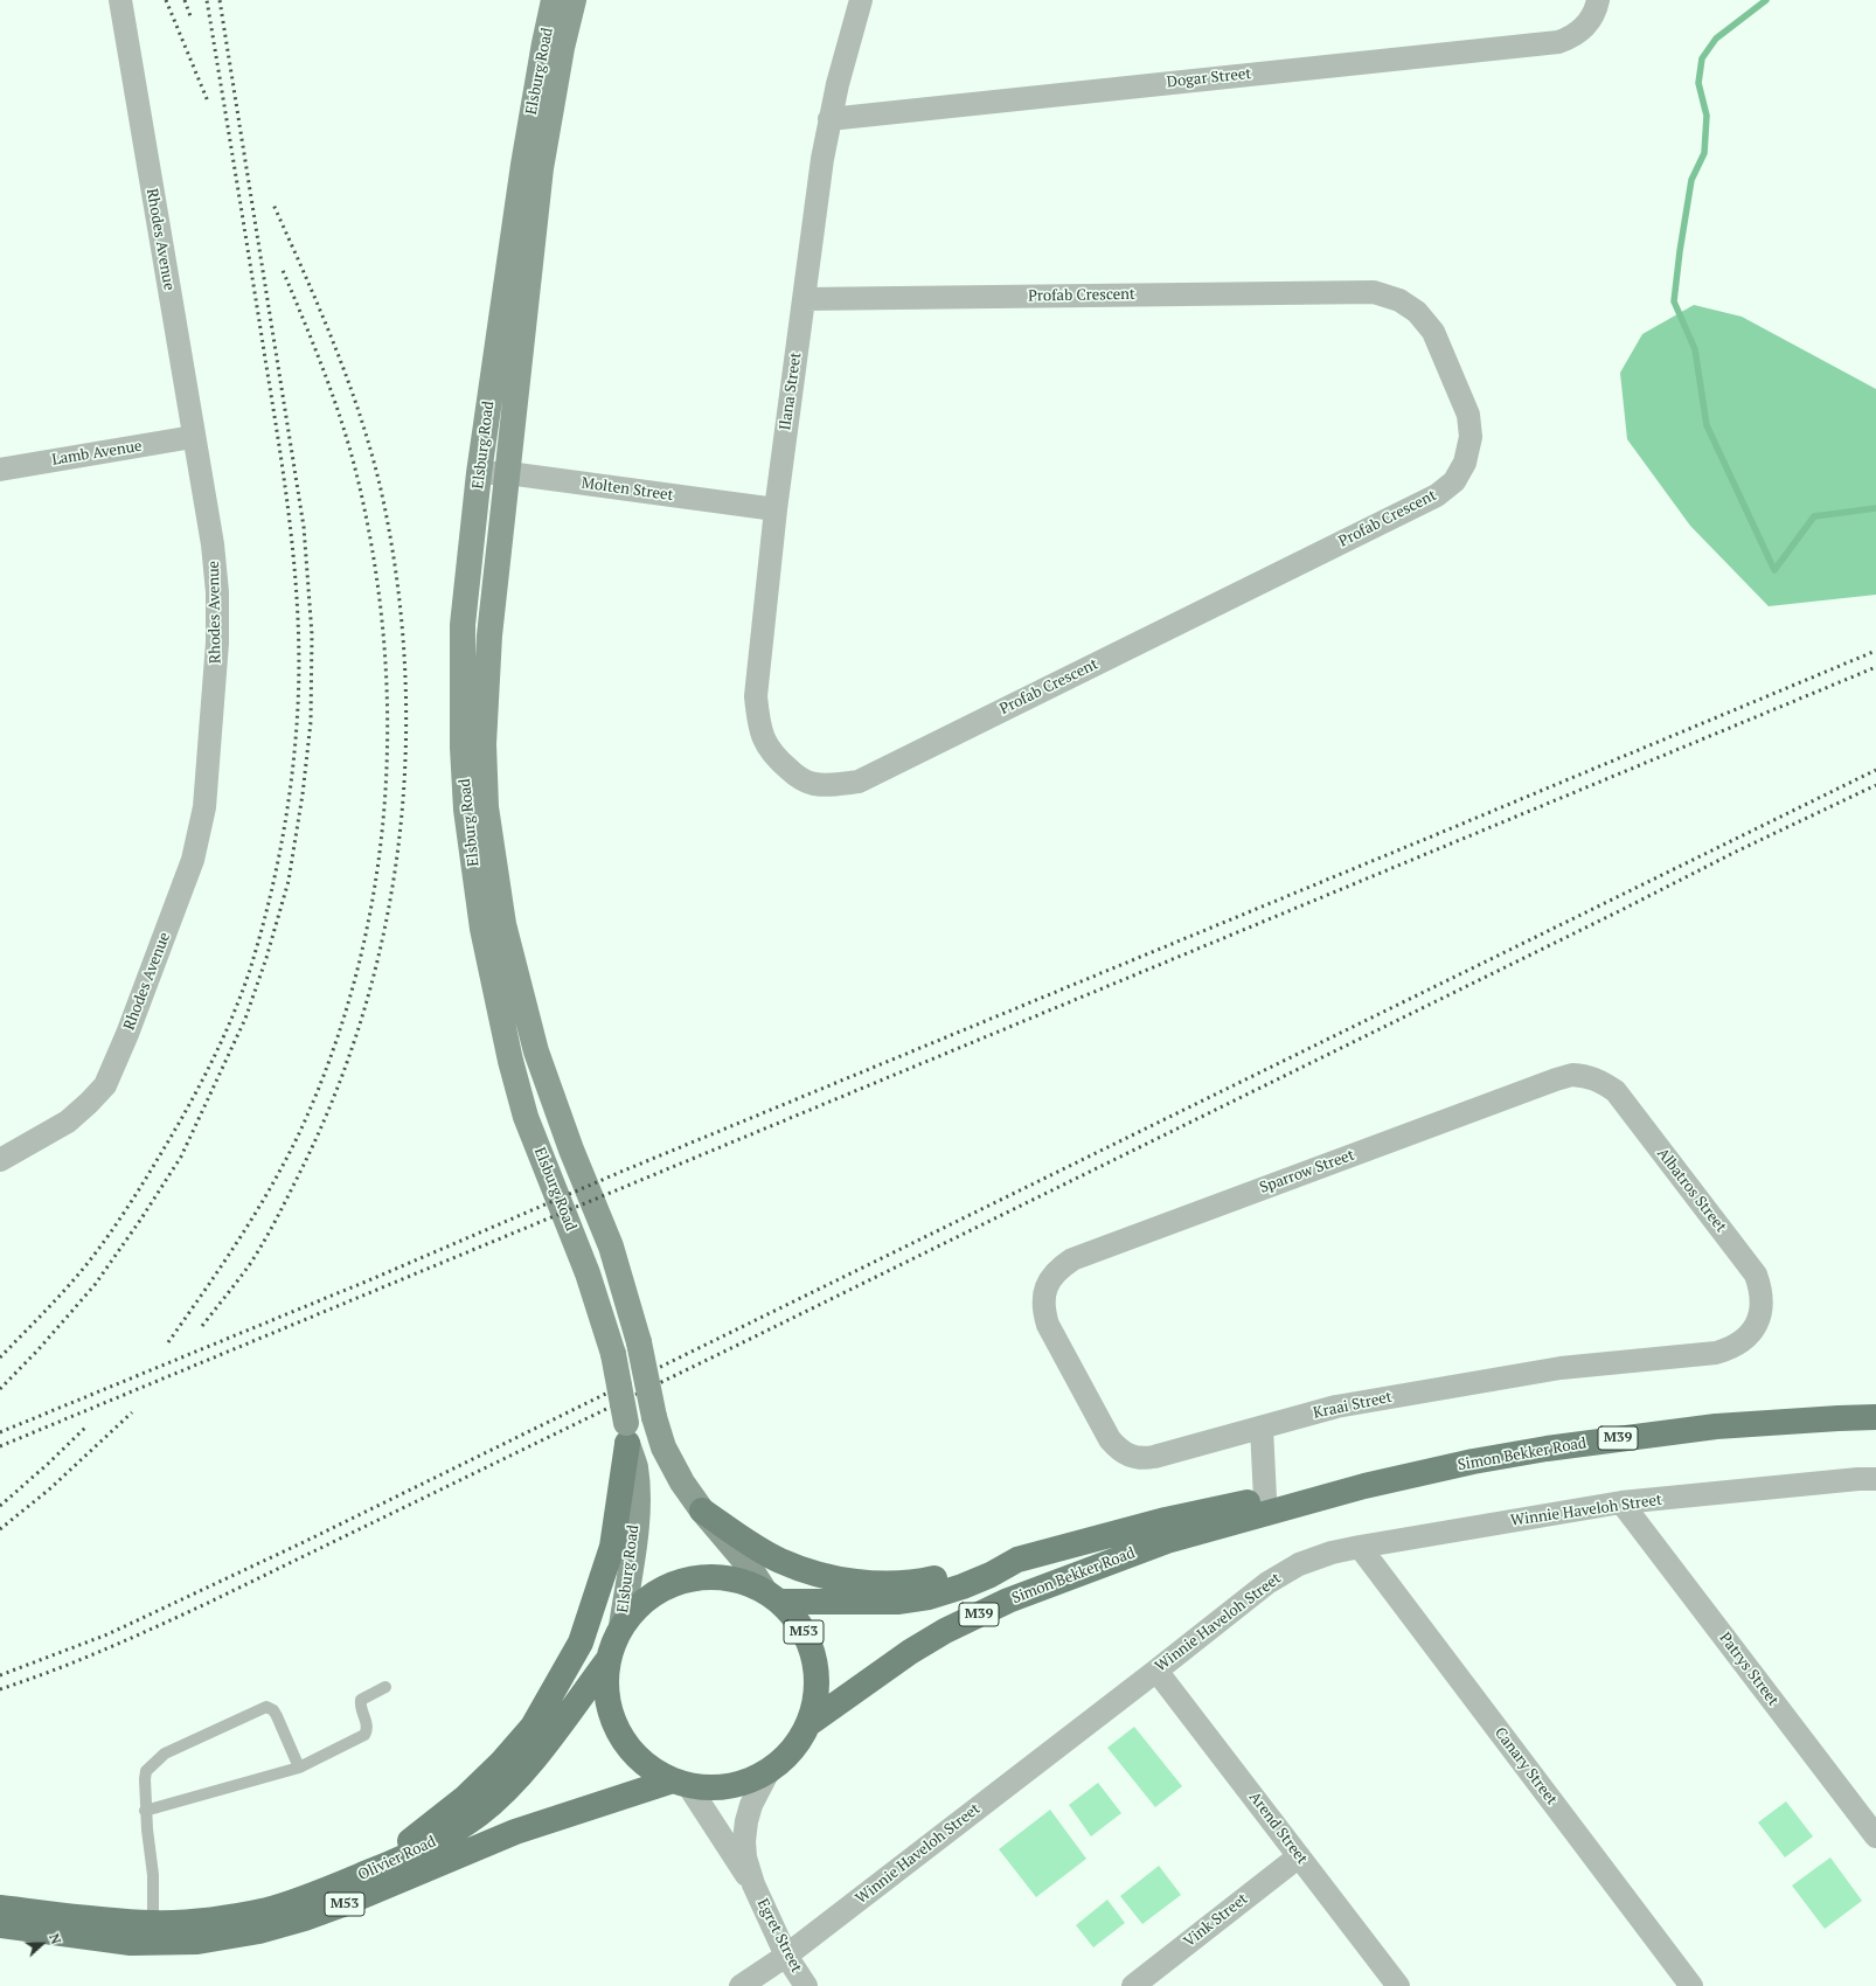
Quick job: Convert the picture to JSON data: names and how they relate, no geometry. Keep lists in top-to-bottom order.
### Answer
{
  "streets": {
    "main road": [
      "Elsburg Road",
      "M39",
      "Simon Bekker Road",
      "M53",
      "Olivier Road"
    ],
    "street": [
      "Dogar Street",
      "Rhodes Avenue",
      "Profab Crescent",
      "Ilana Street",
      "Lamb Avenue",
      "Molten Street",
      "Sparrow Street",
      "Albatros Street",
      "Kraai Street",
      "Winnie Haveloh Street",
      "Patrys Street",
      "Canary Street",
      "Arend Street",
      "Vink Street",
      "Egret Street"
    ]
  },
  "crossings": [
    ["Elsburg Road", "Molten Street"],
    ["Elsburg Road", "Simon Bekker Road"],
    ["Elsburg Road", "M53"],
    ["Dogar Street", "Ilana Street"],
    ["Rhodes Avenue", "Lamb Avenue"],
    ["Profab Crescent", "Ilana Street"],
    ["Ilana Street", "Molten Street"],
    ["Sparrow Street", "Albatros Street"],
    ["Sparrow Street", "Kraai Street"],
    ["Albatros Street", "Kraai Street"],
    ["Simon Bekker Road", "M53"],
    ["Winnie Haveloh Street", "Patrys Street"],
    ["Winnie Haveloh Street", "Canary Street"],
    ["Winnie Haveloh Street", "Arend Street"],
    ["Winnie Haveloh Street", "Egret Street"],
    ["M53", "Olivier Road"],
    ["Arend Street", "Vink Street"]
  ],
  "north": "right"
}
